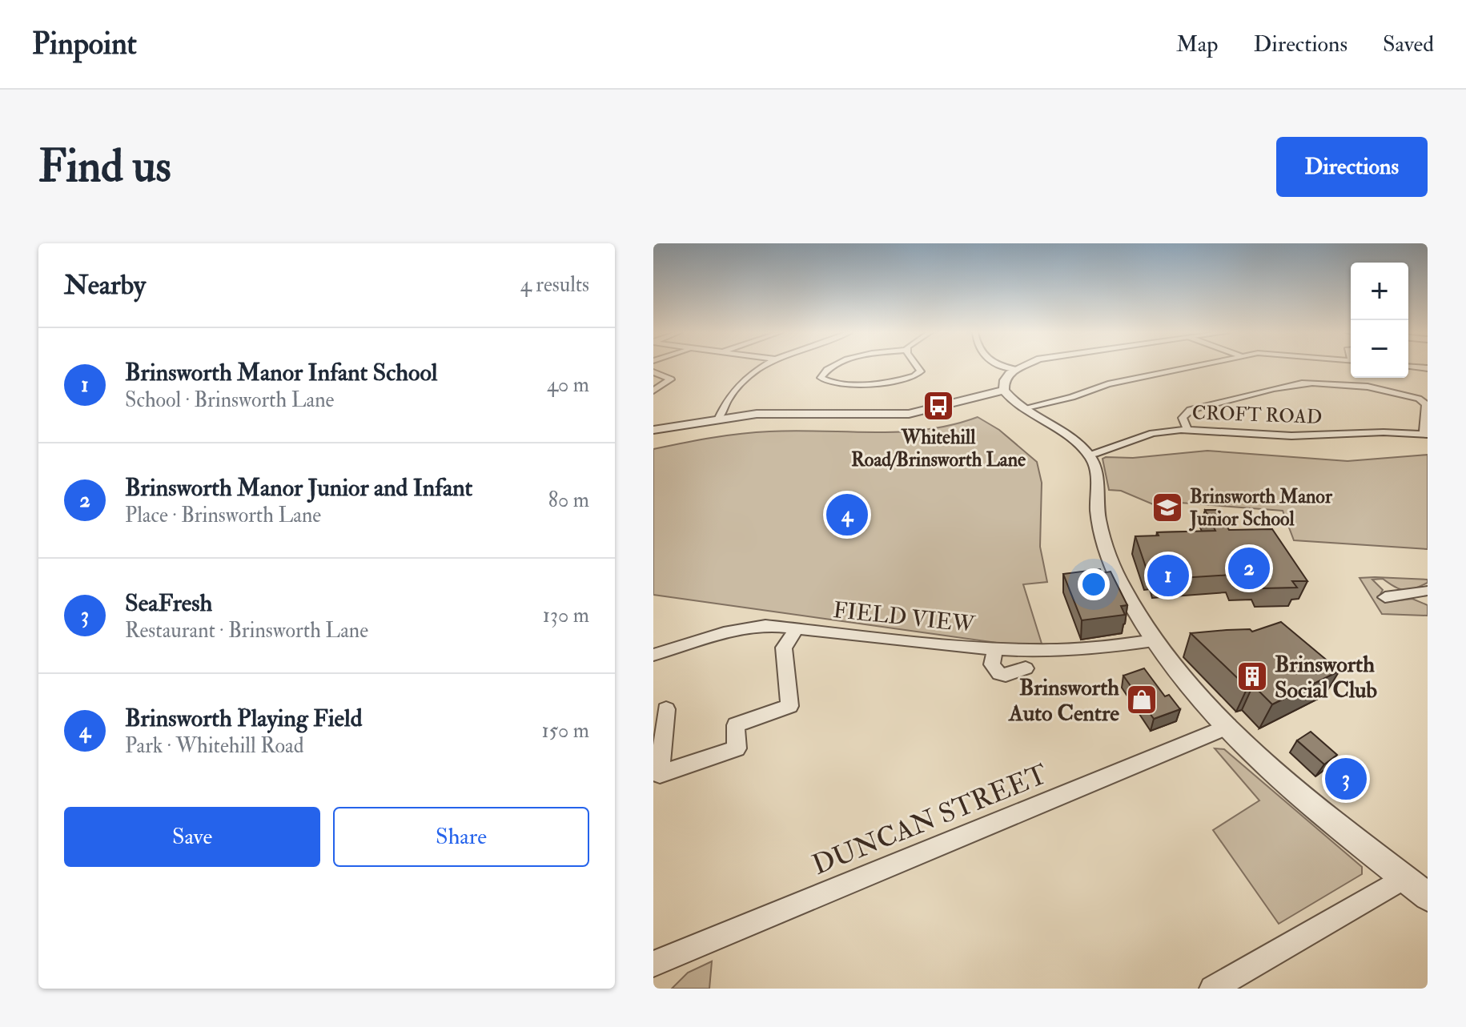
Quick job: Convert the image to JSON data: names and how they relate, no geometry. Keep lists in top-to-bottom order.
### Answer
{
  "streets": {
    "street": ["CROFT ROAD", "FIELD VIEW", "DUNCAN STREET"]
  },
  "places": {
    "bus stop": ["Whitehill Road/Brinsworth Lane"],
    "school or university": ["Brinsworth Manor Junior School"],
    "building": ["Brinsworth Social Club"],
    "shop": ["Brinsworth Auto Centre"]
  },
  "page": {
    "header": "Pinpoint",
    "nav": ["Map", "Directions", "Saved"],
    "buttons": [
      "Directions",
      ["Save", "Share"]
    ],
    "title": "Find us",
    "heading": ["Nearby", "4 results"],
    "map_buttons": ["+", "−"],
    "list": [
      {
        "mark": "1",
        "name": "Brinsworth Manor Infant School",
        "note": "School · Brinsworth Lane",
        "value": "40 m"
      },
      {
        "mark": "2",
        "name": "Brinsworth Manor Junior and Infant",
        "note": "Place · Brinsworth Lane",
        "value": "80 m"
      },
      {
        "mark": "3",
        "name": "SeaFresh",
        "note": "Restaurant · Brinsworth Lane",
        "value": "130 m"
      },
      {
        "mark": "4",
        "name": "Brinsworth Playing Field",
        "note": "Park · Whitehill Road",
        "value": "150 m"
      }
    ],
    "pins": [
      "4",
      "2",
      "1",
      "3"
    ]
  }
}
